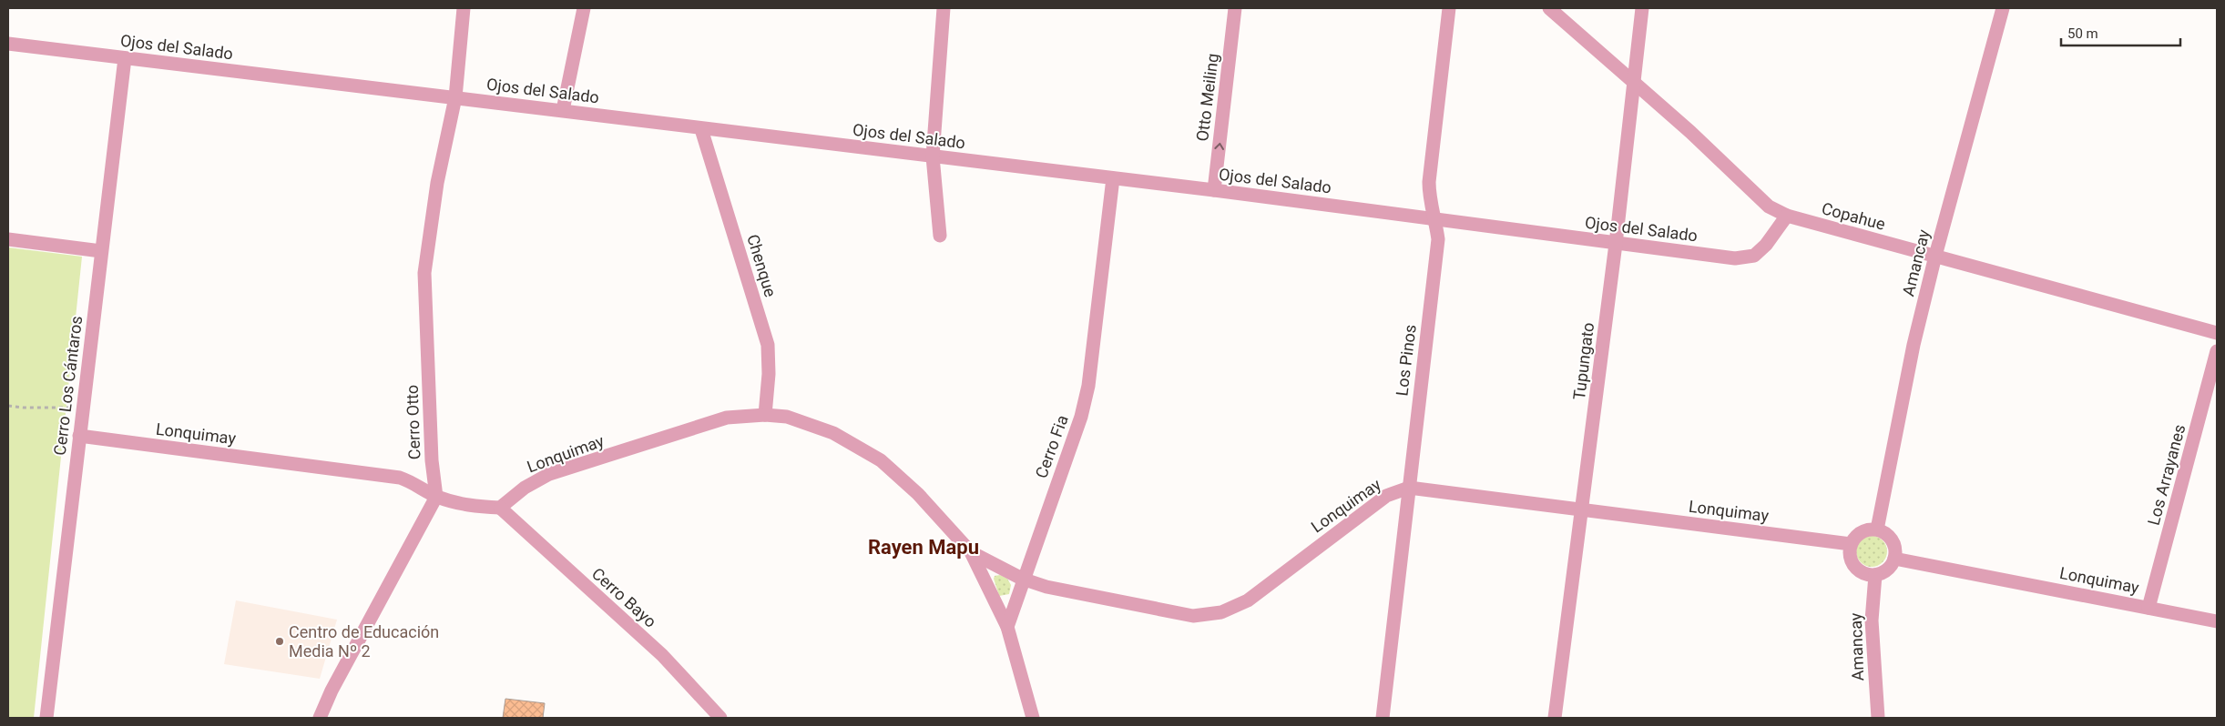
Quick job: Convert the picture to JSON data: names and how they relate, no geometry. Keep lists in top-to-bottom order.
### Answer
{
  "streets": {
    "street": [
      "Ojos del Salado",
      "Otto Meiling",
      "Copahue",
      "Amancay",
      "Chenque",
      "Los Pinos",
      "Tupungato",
      "Cerro Los Cántaros",
      "Cerro Otto",
      "Lonquimay",
      "Cerro Fia",
      "Los Arrayanes",
      "Cerro Bayo"
    ]
  },
  "crossings": [
    ["Ojos del Salado", "Otto Meiling"],
    ["Ojos del Salado", "Copahue"],
    ["Ojos del Salado", "Chenque"],
    ["Ojos del Salado", "Los Pinos"],
    ["Ojos del Salado", "Tupungato"],
    ["Ojos del Salado", "Cerro Los Cántaros"],
    ["Ojos del Salado", "Cerro Otto"],
    ["Ojos del Salado", "Cerro Fia"],
    ["Copahue", "Amancay"],
    ["Copahue", "Tupungato"],
    ["Amancay", "Lonquimay"],
    ["Chenque", "Lonquimay"],
    ["Los Pinos", "Lonquimay"],
    ["Tupungato", "Lonquimay"],
    ["Cerro Los Cántaros", "Lonquimay"],
    ["Cerro Otto", "Lonquimay"],
    ["Lonquimay", "Cerro Fia"],
    ["Lonquimay", "Los Arrayanes"],
    ["Lonquimay", "Cerro Bayo"]
  ],
  "one_way": ["Otto Meiling"],
  "districts": ["Rayen Mapu"],
  "places": ["Centro de Educación Media Nº 2"],
  "scale_bar": "50 m"
}
